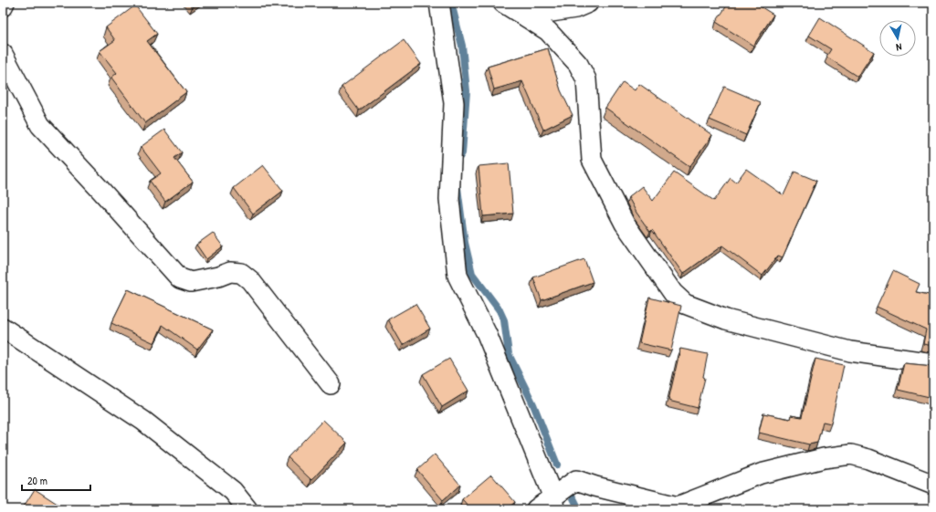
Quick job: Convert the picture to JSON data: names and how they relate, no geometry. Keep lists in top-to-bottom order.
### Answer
{
  "scale_bar": "20 m",
  "north": "bottom"
}
